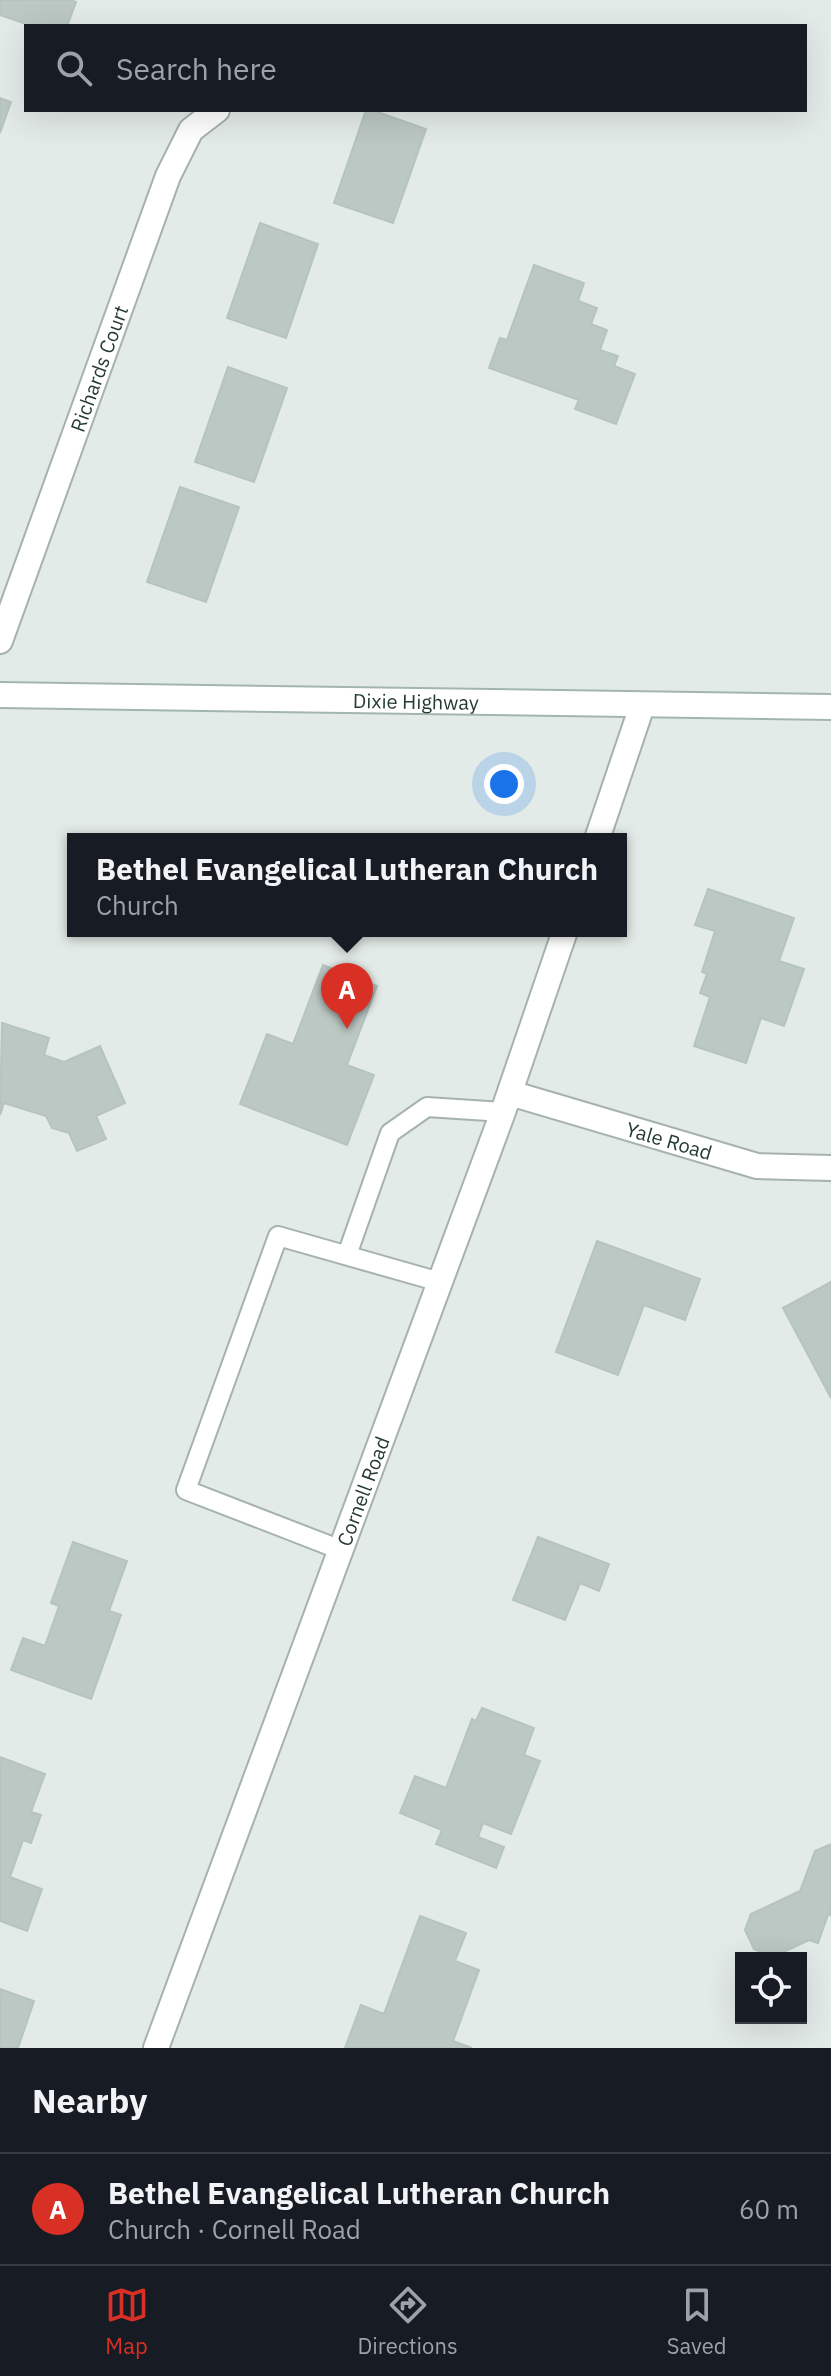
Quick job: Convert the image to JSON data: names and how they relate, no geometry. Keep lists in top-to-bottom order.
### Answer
{
  "streets": {
    "street": [
      "Richards Court",
      "Dixie Highway",
      "Yale Road",
      "Cornell Road"
    ]
  },
  "crossings": [
    ["Yale Road", "Cornell Road"]
  ],
  "page": {
    "search": "Search here",
    "popup": ["Bethel Evangelical Lutheran Church", "Church"],
    "pins": "A",
    "heading": "Nearby",
    "list": [
      {
        "mark": "A",
        "name": "Bethel Evangelical Lutheran Church",
        "note": "Church · Cornell Road",
        "value": "60 m"
      }
    ],
    "nav": ["Map", "Directions", "Saved"]
  }
}
